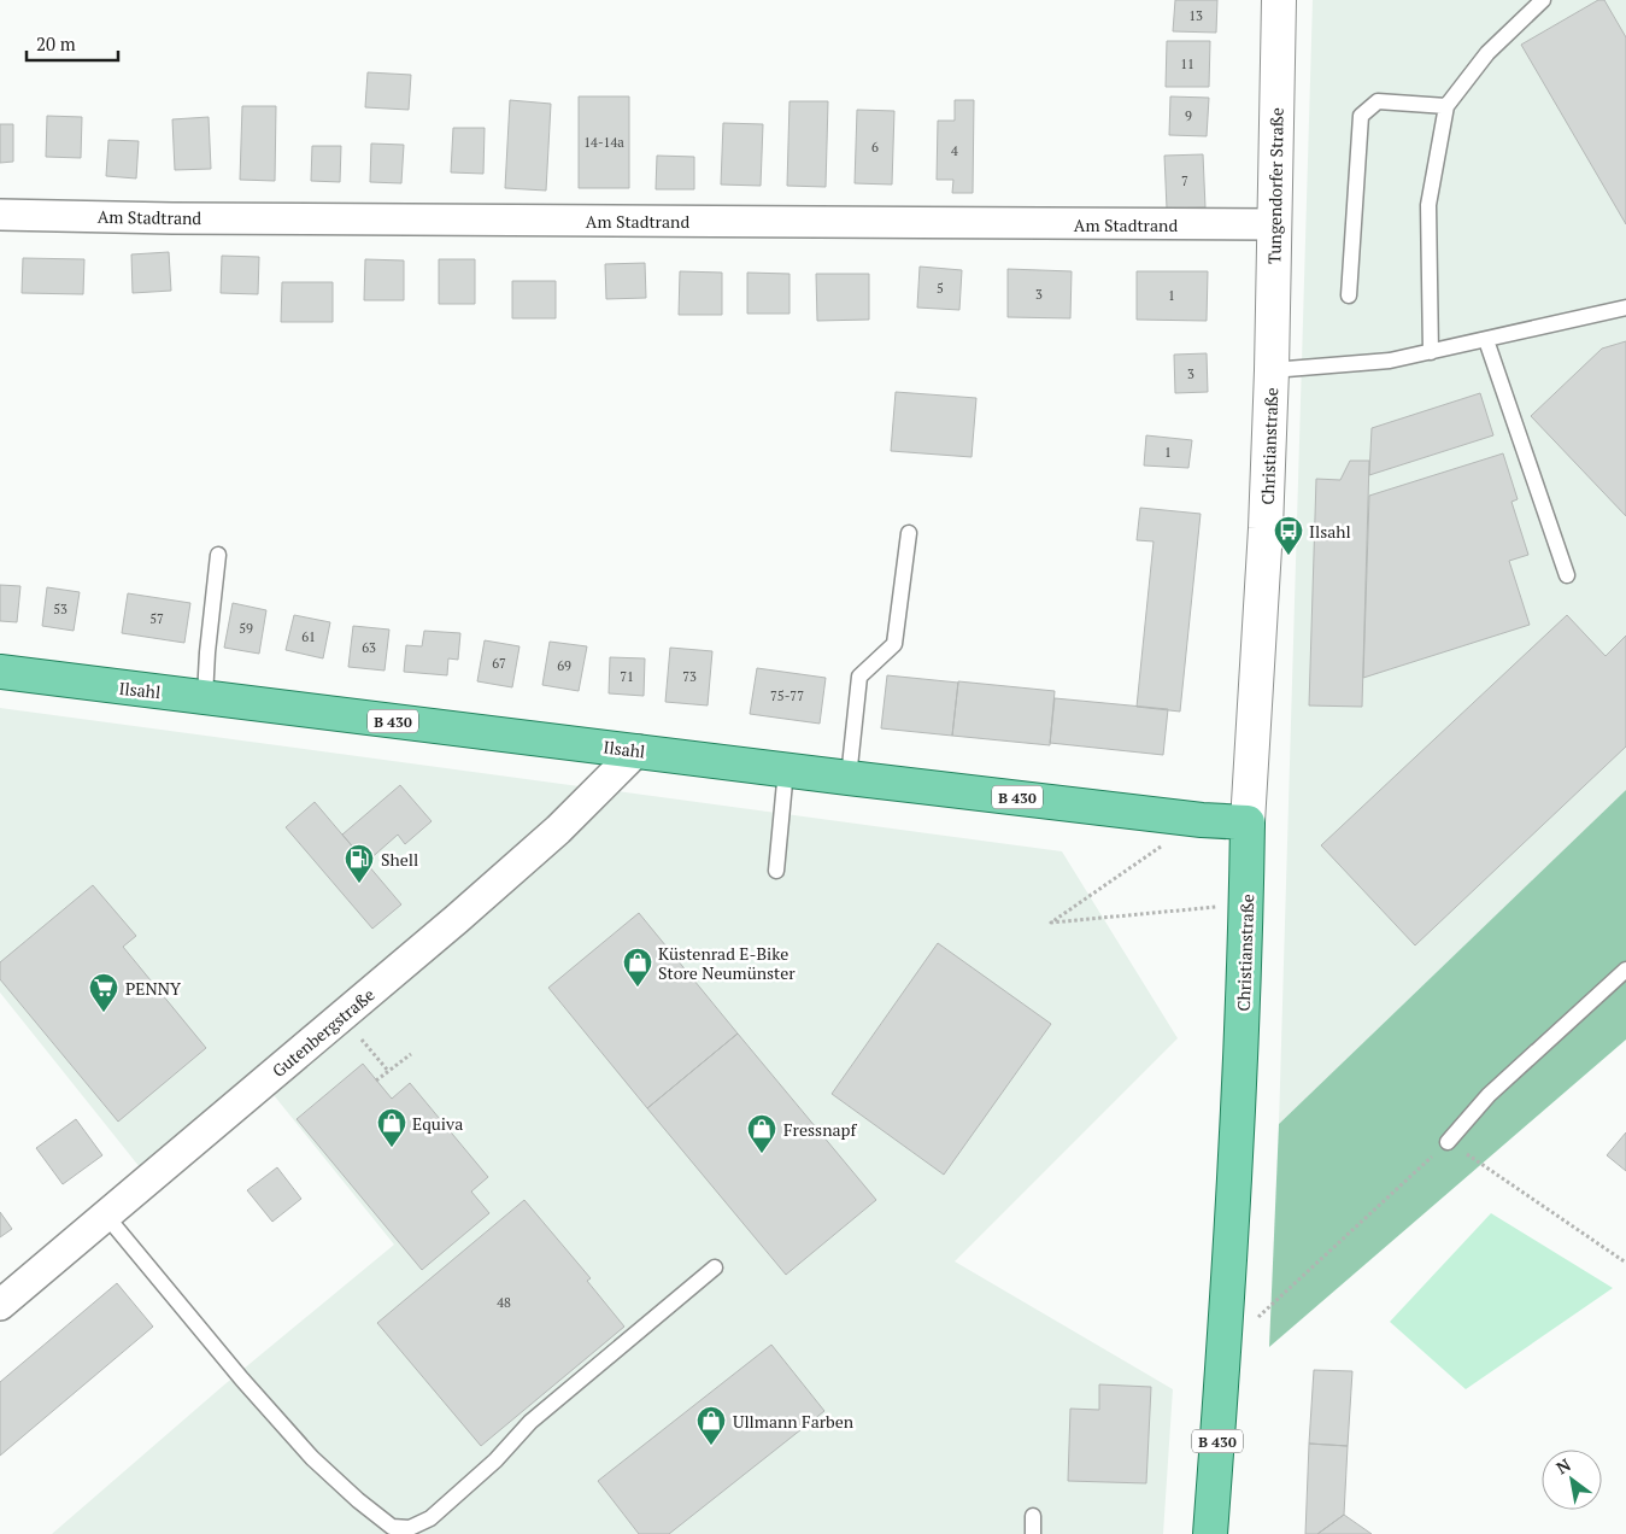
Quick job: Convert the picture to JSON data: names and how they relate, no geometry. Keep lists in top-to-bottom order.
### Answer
{
  "streets": {
    "main road": [
      "Tungendorfer Straße",
      "Christianstraße",
      "Ilsahl",
      "B 430"
    ],
    "street": ["Am Stadtrand", "Gutenbergstraße"]
  },
  "crossings": [
    ["Tungendorfer Straße", "Am Stadtrand"],
    ["Tungendorfer Straße", "Christianstraße"],
    ["Christianstraße", "Ilsahl"],
    ["Ilsahl", "Gutenbergstraße"]
  ],
  "places": {
    "bus stop": ["Ilsahl"],
    "fuel station": ["Shell"],
    "shop": [
      "Küstenrad E-Bike Store Neumünster",
      "Equiva",
      "Fressnapf",
      "Ullmann Farben"
    ],
    "supermarket": ["PENNY"]
  },
  "house_numbers": [
    "13",
    "11",
    "9",
    "14-14a",
    "6",
    "4",
    "7",
    "5",
    "3",
    "1",
    "3",
    "1",
    "53",
    "57",
    "59",
    "61",
    "63",
    "67",
    "69",
    "71",
    "73",
    "75-77",
    "48"
  ],
  "scale_bar": "20 m",
  "north": "top left"
}
